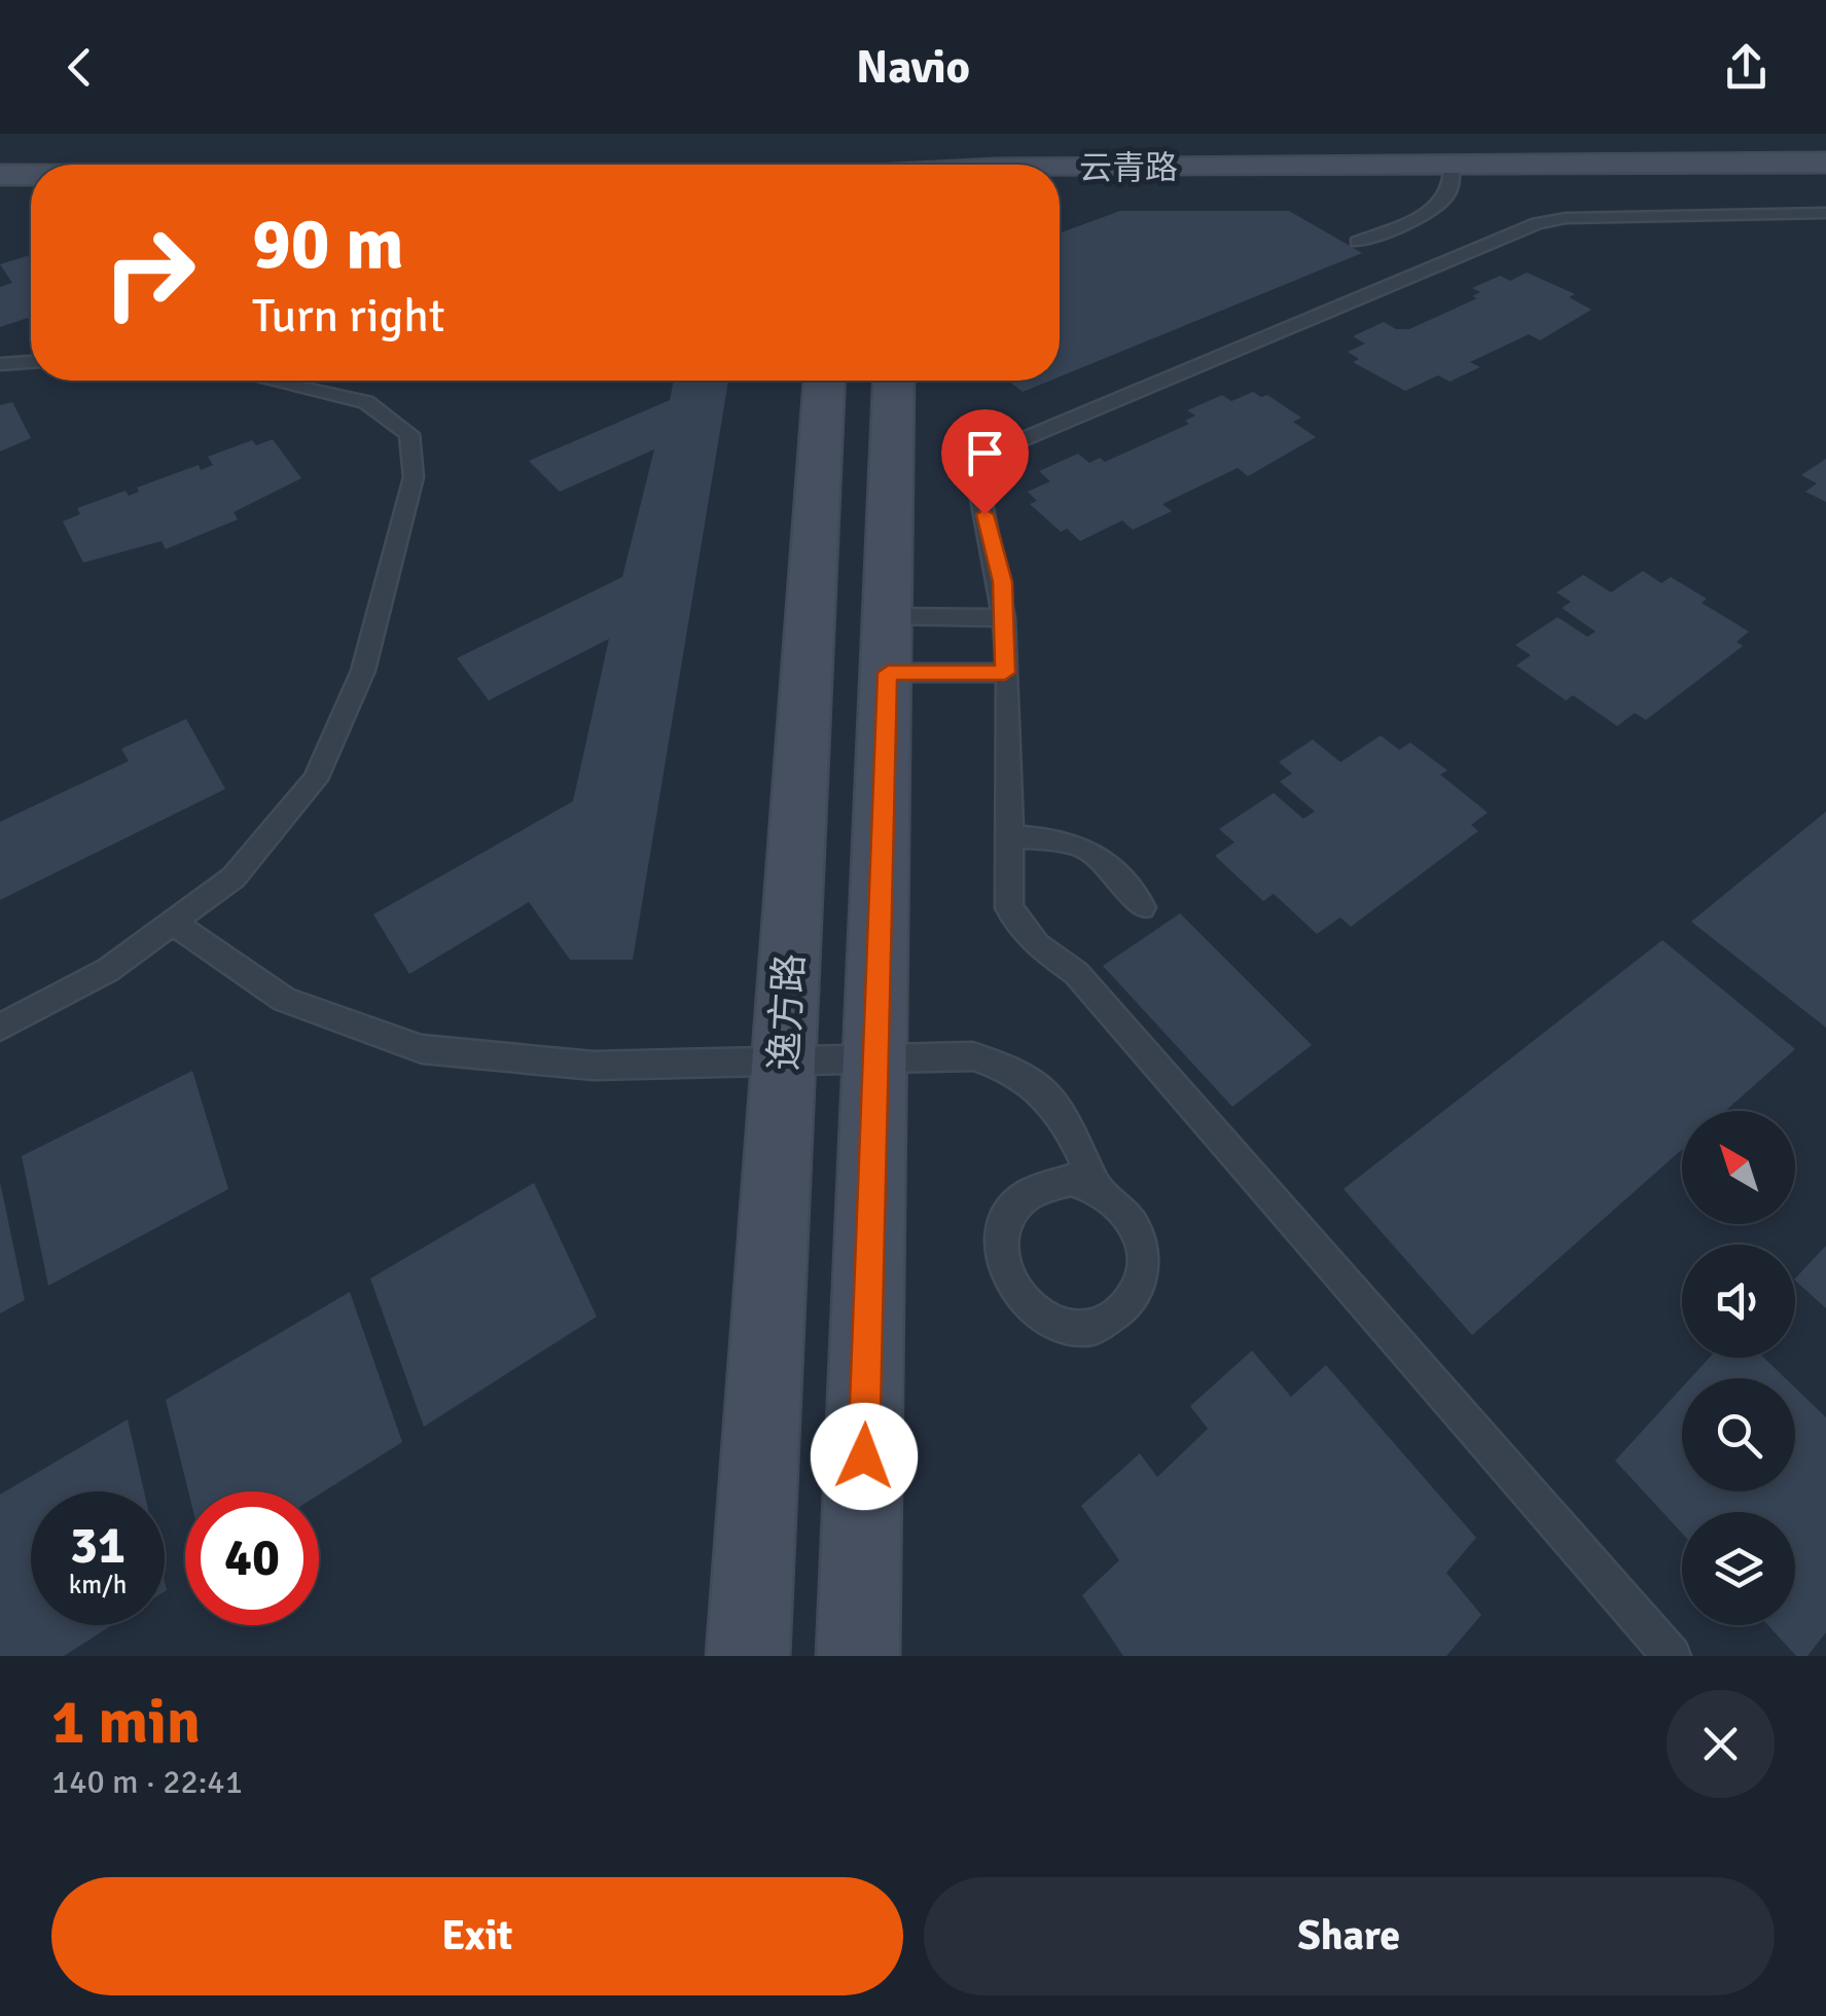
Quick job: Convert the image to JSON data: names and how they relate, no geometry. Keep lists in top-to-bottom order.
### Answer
{
  "streets": {
    "street": ["云青路", "逸方路"]
  },
  "north": "top left",
  "page": {
    "header": "Navio",
    "turn": ["90 m", "Turn right"],
    "speed": "31 km/h",
    "limit": "40",
    "heading": ["1 min", "140 m · 22:41"],
    "buttons": ["Exit", "Share"]
  }
}
